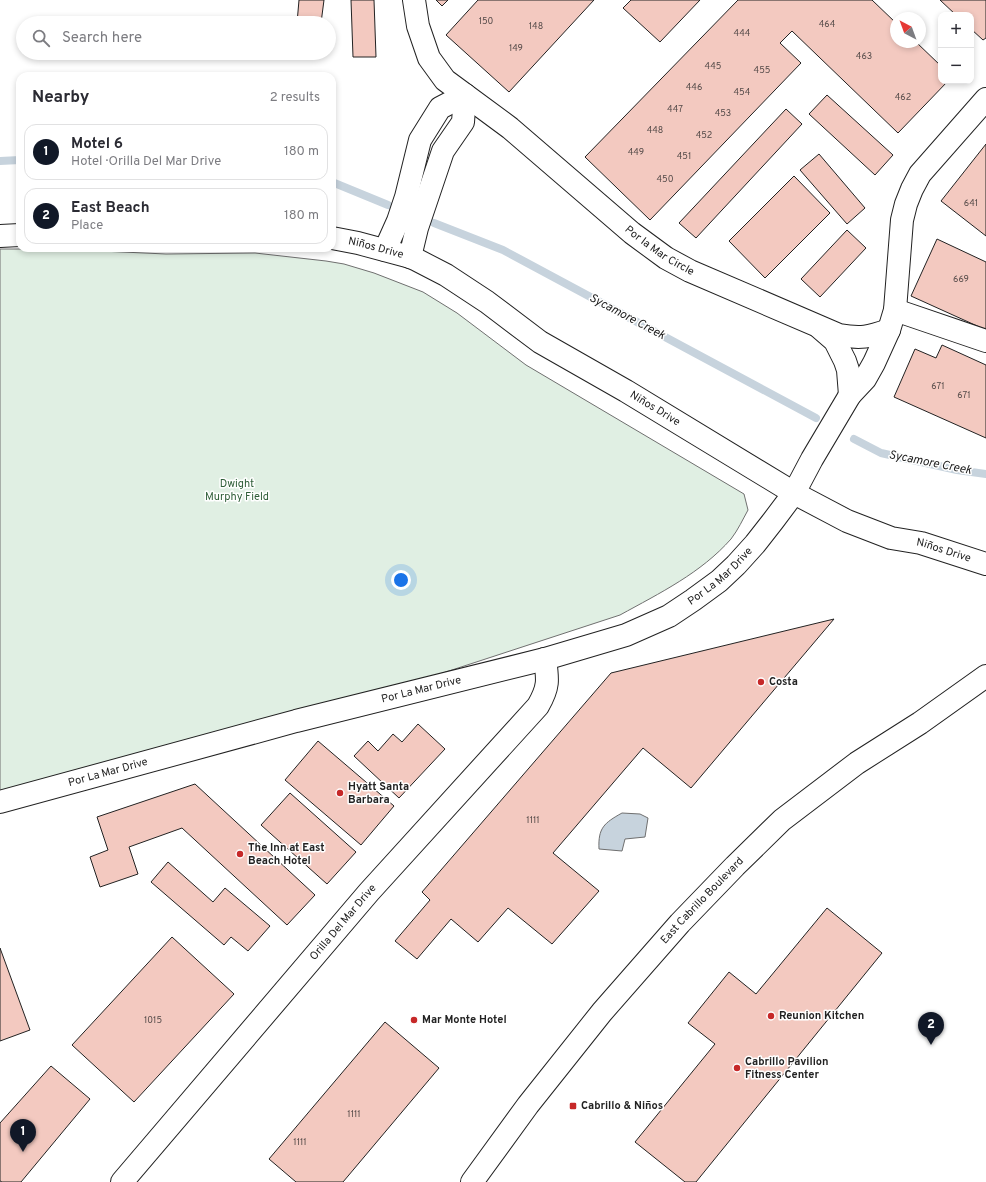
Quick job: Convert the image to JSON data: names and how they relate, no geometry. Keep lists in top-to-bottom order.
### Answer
{
  "streets": {
    "street": [
      "Niños Drive",
      "Por la Mar Circle",
      "Por La Mar Drive",
      "East Cabrillo Boulevard",
      "Orilla Del Mar Drive"
    ]
  },
  "crossings": [
    ["Niños Drive", "Por La Mar Drive"],
    ["Por La Mar Drive", "Orilla Del Mar Drive"]
  ],
  "water": ["Sycamore Creek"],
  "parks": ["Dwight Murphy Field"],
  "places": {
    "other": [
      "Costa",
      "Hyatt Santa Barbara",
      "The Inn at East Beach Hotel",
      "Reunion Kitchen",
      "Mar Monte Hotel",
      "Cabrillo Pavilion Fitness Center"
    ],
    "transit": ["Cabrillo & Niños"]
  },
  "house_numbers": [
    "150",
    "464",
    "148",
    "444",
    "149",
    "463",
    "445",
    "455",
    "446",
    "454",
    "462",
    "447",
    "453",
    "448",
    "452",
    "449",
    "451",
    "450",
    "641",
    "669",
    "671",
    "671",
    "1111",
    "1015",
    "1111",
    "1111"
  ],
  "north": "top left",
  "page": {
    "map_buttons": ["+", "−"],
    "search": "Search here",
    "heading": ["Nearby", "2 results"],
    "list": [
      {
        "mark": "1",
        "name": "Motel 6",
        "note": "Hotel · Orilla Del Mar Drive",
        "value": "180 m"
      },
      {
        "mark": "2",
        "name": "East Beach",
        "note": "Place",
        "value": "180 m"
      }
    ],
    "pins": ["2", "1"]
  }
}
